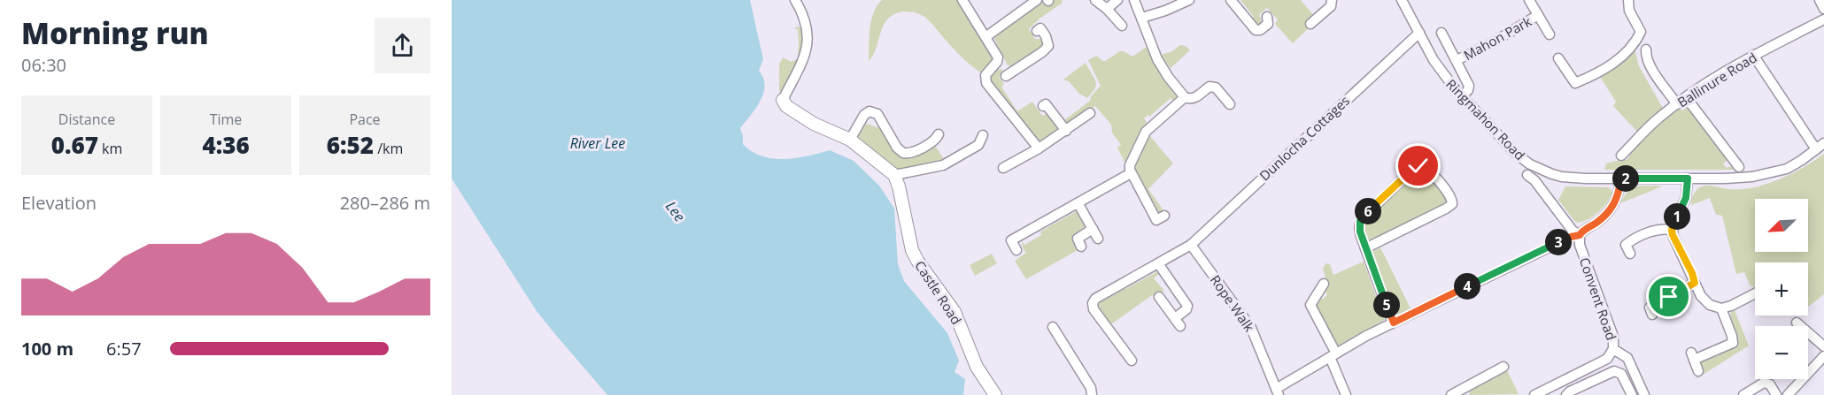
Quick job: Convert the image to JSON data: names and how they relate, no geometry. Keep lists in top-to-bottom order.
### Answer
{
  "streets": {
    "main road": ["Castle Road"],
    "street": [
      "Mahon Park",
      "Ballinure Road",
      "Ringmahon Road",
      "Dunlocha Cottages",
      "Convent Road",
      "Rope Walk"
    ]
  },
  "crossings": [
    ["Ringmahon Road", "Dunlocha Cottages"],
    ["Dunlocha Cottages", "Rope Walk"]
  ],
  "water": ["River Lee", "Lee"],
  "north": "bottom left",
  "page": {
    "heading": ["Morning run", "06:30"],
    "stats": [
      ["Distance", "0.67 km"],
      ["Time", "4:36"],
      ["Pace", "6:52 /km"]
    ],
    "pins": [
      "2",
      "6",
      "1",
      "3",
      "4",
      "5"
    ],
    "chart": ["Elevation", "280–286 m"],
    "map_buttons": ["+", "−"],
    "list": [
      {
        "name": "100 m",
        "note": "6:57"
      }
    ]
  }
}
